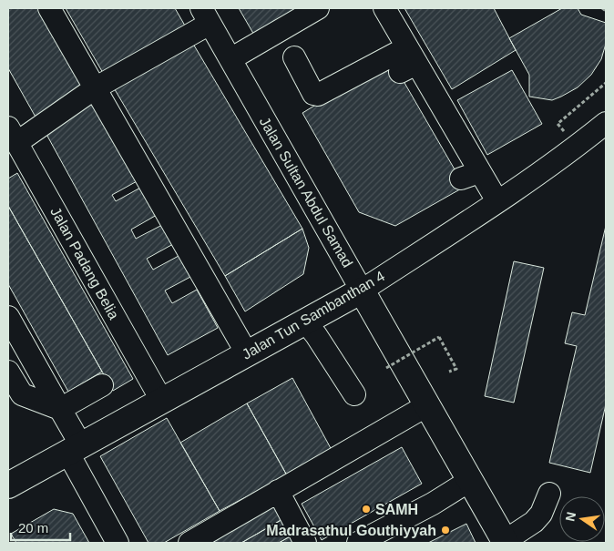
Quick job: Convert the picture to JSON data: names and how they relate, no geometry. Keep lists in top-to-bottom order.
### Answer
{
  "streets": {
    "main road": ["Jalan Sultan Abdul Samad", "Jalan Tun Sambanthan 4"],
    "street": ["Jalan Padang Belia"]
  },
  "crossings": [
    ["Jalan Sultan Abdul Samad", "Jalan Tun Sambanthan 4"],
    ["Jalan Padang Belia", "Jalan Tun Sambanthan 4"]
  ],
  "places": ["SAMH", "Madrasathul Gouthiyyah"],
  "scale_bar": "20 m",
  "north": "left"
}
